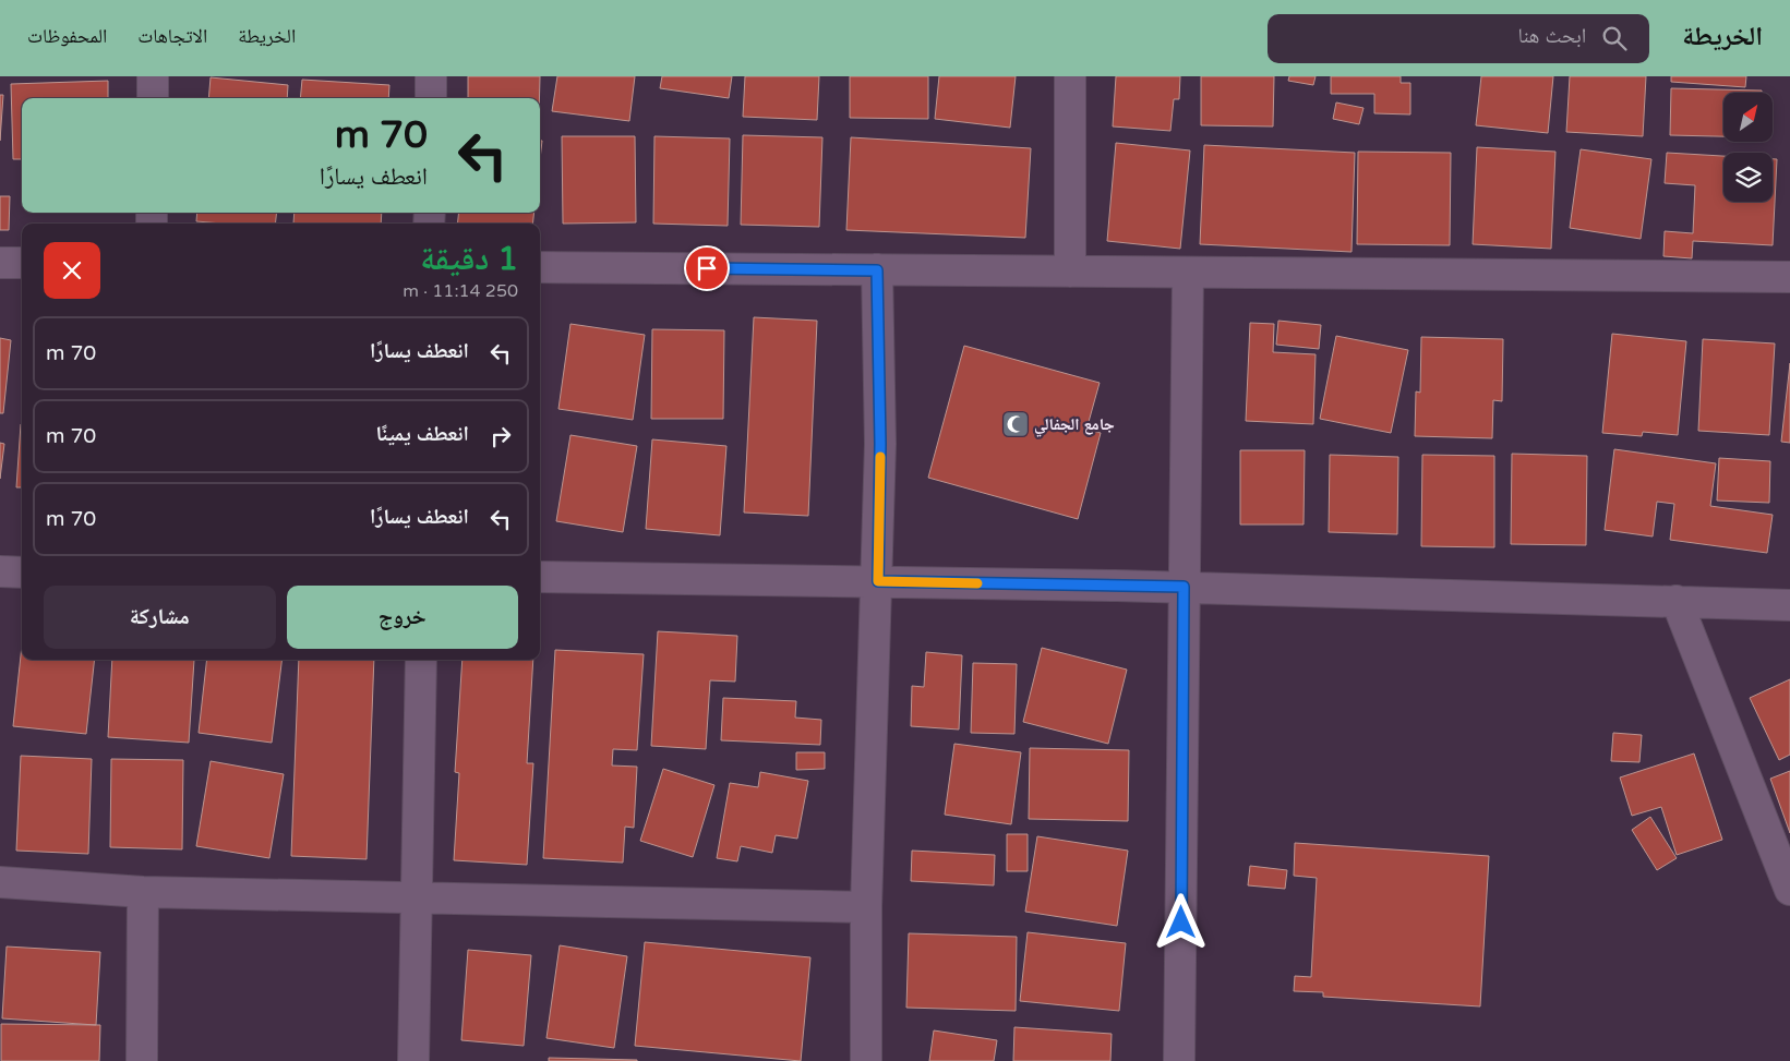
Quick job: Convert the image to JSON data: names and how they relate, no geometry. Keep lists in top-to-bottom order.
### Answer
{
  "places": {
    "mosque": ["جامع الجفالي"]
  },
  "north": "top right",
  "page": {
    "header": "الخريطة",
    "search": "ابحث هنا",
    "nav": ["الخريطة", "الاتجاهات", "المحفوظات"],
    "turn": ["70 m", "انعطف يسارًا"],
    "heading": ["1 دقيقة", "250 m · 11:14"],
    "list": [
      {
        "name": "انعطف يسارًا",
        "value": "70 m"
      },
      {
        "name": "انعطف يمينًا",
        "value": "70 m"
      },
      {
        "name": "انعطف يسارًا",
        "value": "70 m"
      }
    ],
    "buttons": ["خروج", "مشاركة"]
  }
}
